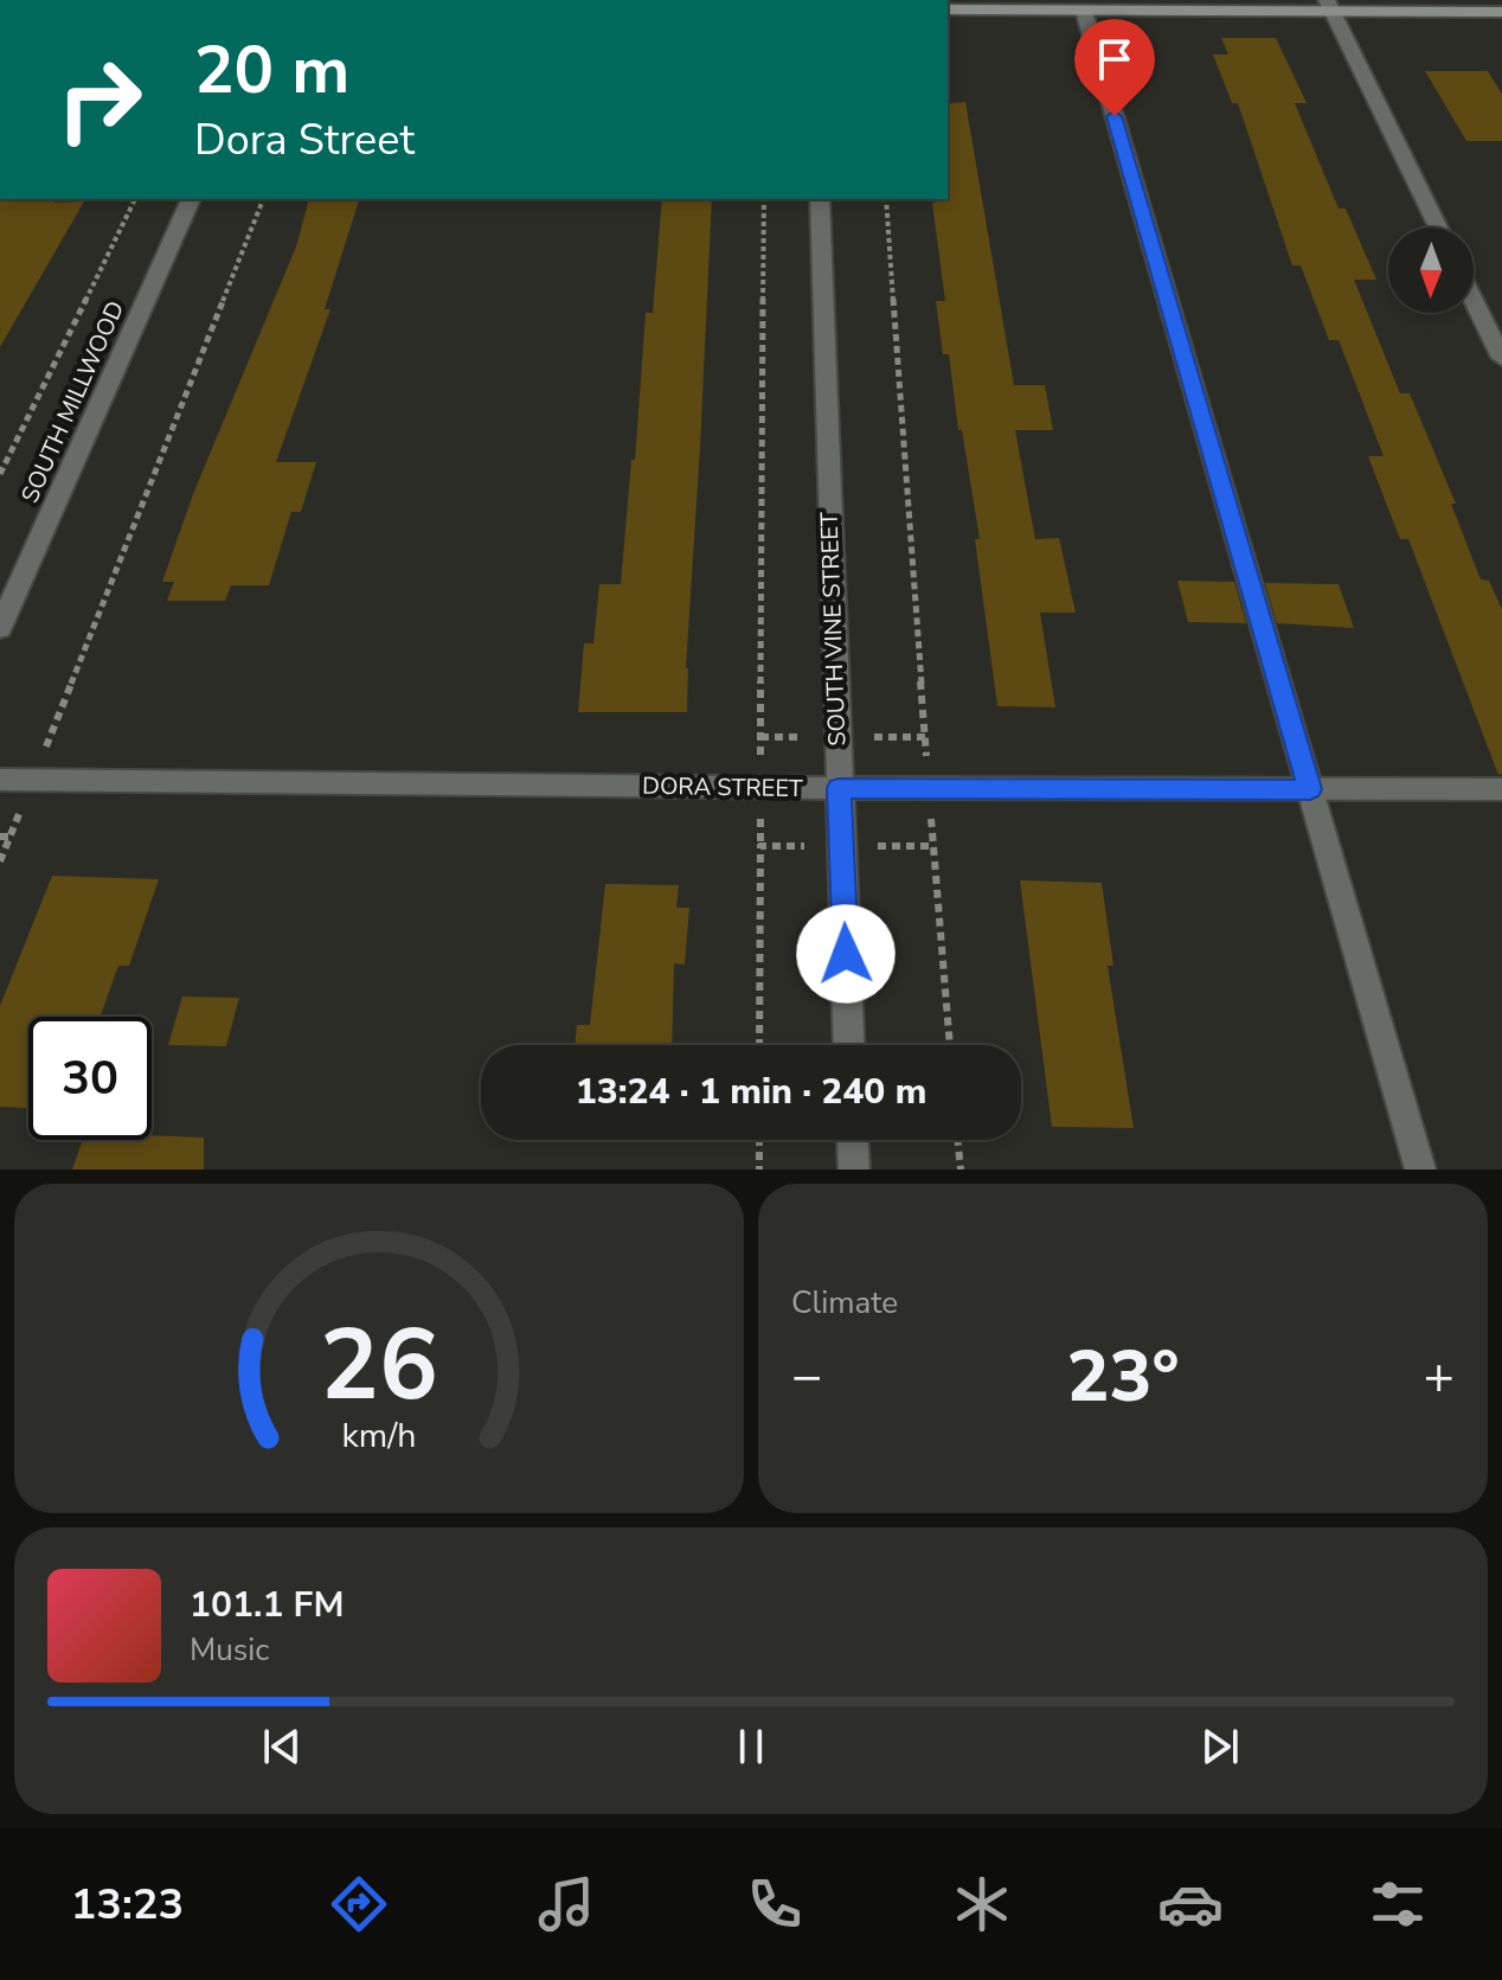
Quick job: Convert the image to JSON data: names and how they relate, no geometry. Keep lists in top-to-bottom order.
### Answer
{
  "streets": {
    "street": ["SOUTH MILLWOOD", "SOUTH VINE STREET", "DORA STREET"]
  },
  "crossings": [
    ["SOUTH VINE STREET", "DORA STREET"]
  ],
  "north": "bottom",
  "page": {
    "turn": ["20 m", "Dora Street"],
    "limit": "30",
    "trip": "13:24 · 1 min · 240 m",
    "tile": "Climate",
    "heat": ["−", "23°", "+"],
    "song": ["101.1 FM", "Music"],
    "tabs": "13:23",
    "gauge": ["26", "km/h"]
  }
}
